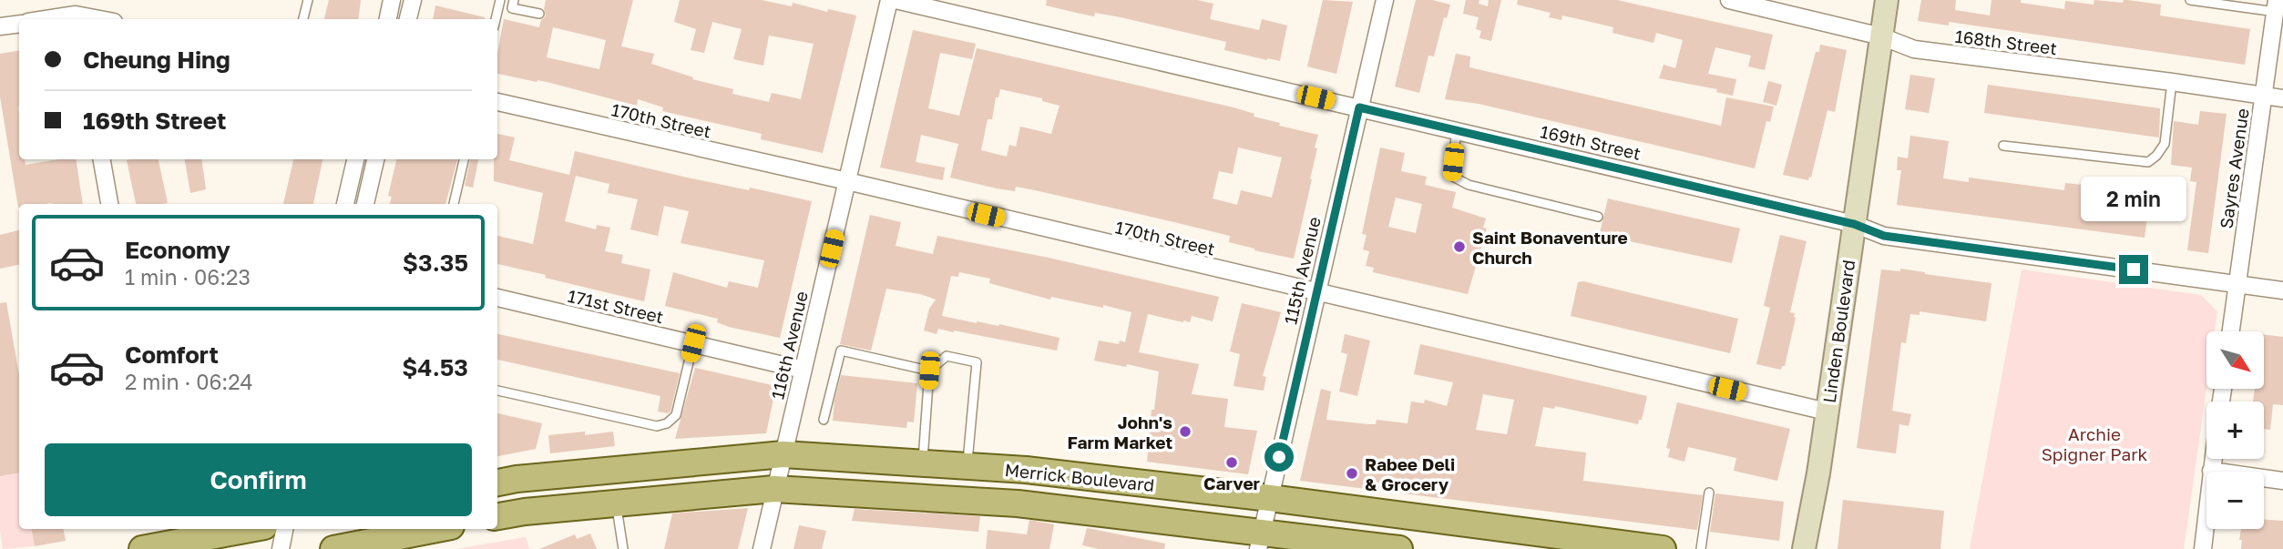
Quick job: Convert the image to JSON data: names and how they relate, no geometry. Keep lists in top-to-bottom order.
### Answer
{
  "streets": {
    "main road": ["Linden Boulevard", "Merrick Boulevard"],
    "street": [
      "168th Street",
      "170th Street",
      "169th Street",
      "Sayres Avenue",
      "115th Avenue",
      "171st Street",
      "116th Avenue"
    ]
  },
  "crossings": [
    ["168th Street", "Sayres Avenue"],
    ["168th Street", "Linden Boulevard"],
    ["170th Street", "115th Avenue"],
    ["170th Street", "Linden Boulevard"],
    ["170th Street", "116th Avenue"],
    ["169th Street", "Sayres Avenue"],
    ["169th Street", "115th Avenue"],
    ["169th Street", "Linden Boulevard"],
    ["115th Avenue", "Merrick Boulevard"],
    ["171st Street", "116th Avenue"],
    ["116th Avenue", "Merrick Boulevard"]
  ],
  "parks": ["Archie Spigner Park"],
  "places": [
    "Saint Bonaventure Church",
    "John's Farm Market",
    "Carver",
    "Rabee Deli & Grocery"
  ],
  "north": "bottom right",
  "page": {
    "banner": ["Cheung Hing", "169th Street"],
    "bubble": "2 min",
    "list": [
      {
        "name": "Economy",
        "note": "1 min · 06:23",
        "value": "$3.35"
      },
      {
        "name": "Comfort",
        "note": "2 min · 06:24",
        "value": "$4.53"
      }
    ],
    "map_buttons": ["+", "−"],
    "buttons": "Confirm"
  }
}
